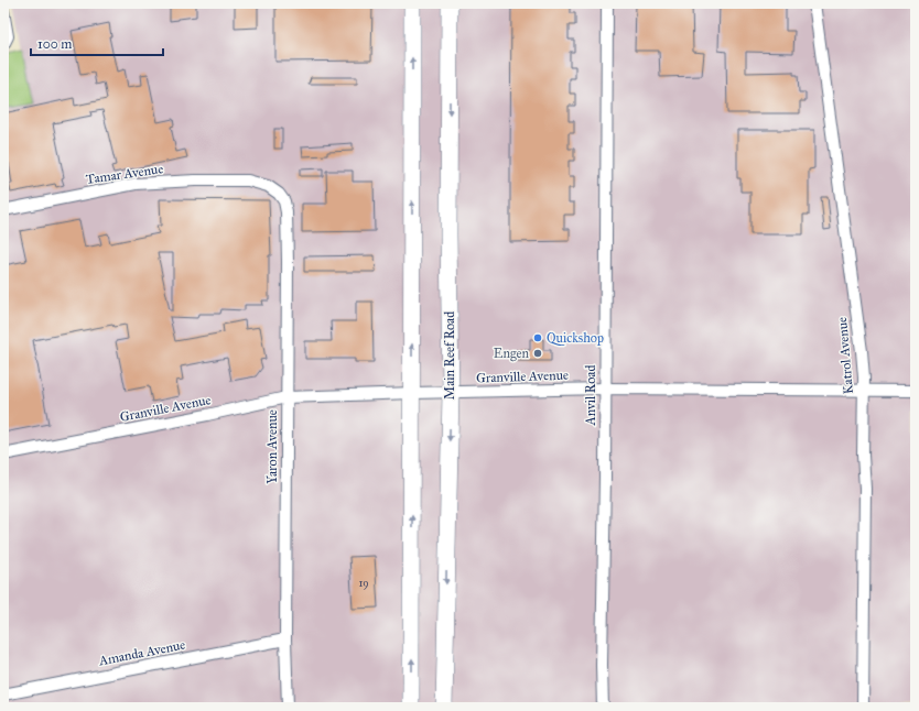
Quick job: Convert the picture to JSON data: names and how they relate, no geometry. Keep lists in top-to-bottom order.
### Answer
{
  "streets": {
    "main road": ["Main Reef Road"],
    "street": [
      "Tamar Avenue",
      "Katrol Avenue",
      "Granville Avenue",
      "Anvil Road",
      "Yaron Avenue",
      "Amanda Avenue"
    ]
  },
  "crossings": [
    ["Tamar Avenue", "Yaron Avenue"],
    ["Main Reef Road", "Granville Avenue"],
    ["Katrol Avenue", "Granville Avenue"],
    ["Granville Avenue", "Anvil Road"],
    ["Granville Avenue", "Yaron Avenue"],
    ["Yaron Avenue", "Amanda Avenue"]
  ],
  "places": ["Quickshop", "Engen"],
  "house_numbers": ["19"],
  "scale_bar": "100 m"
}
